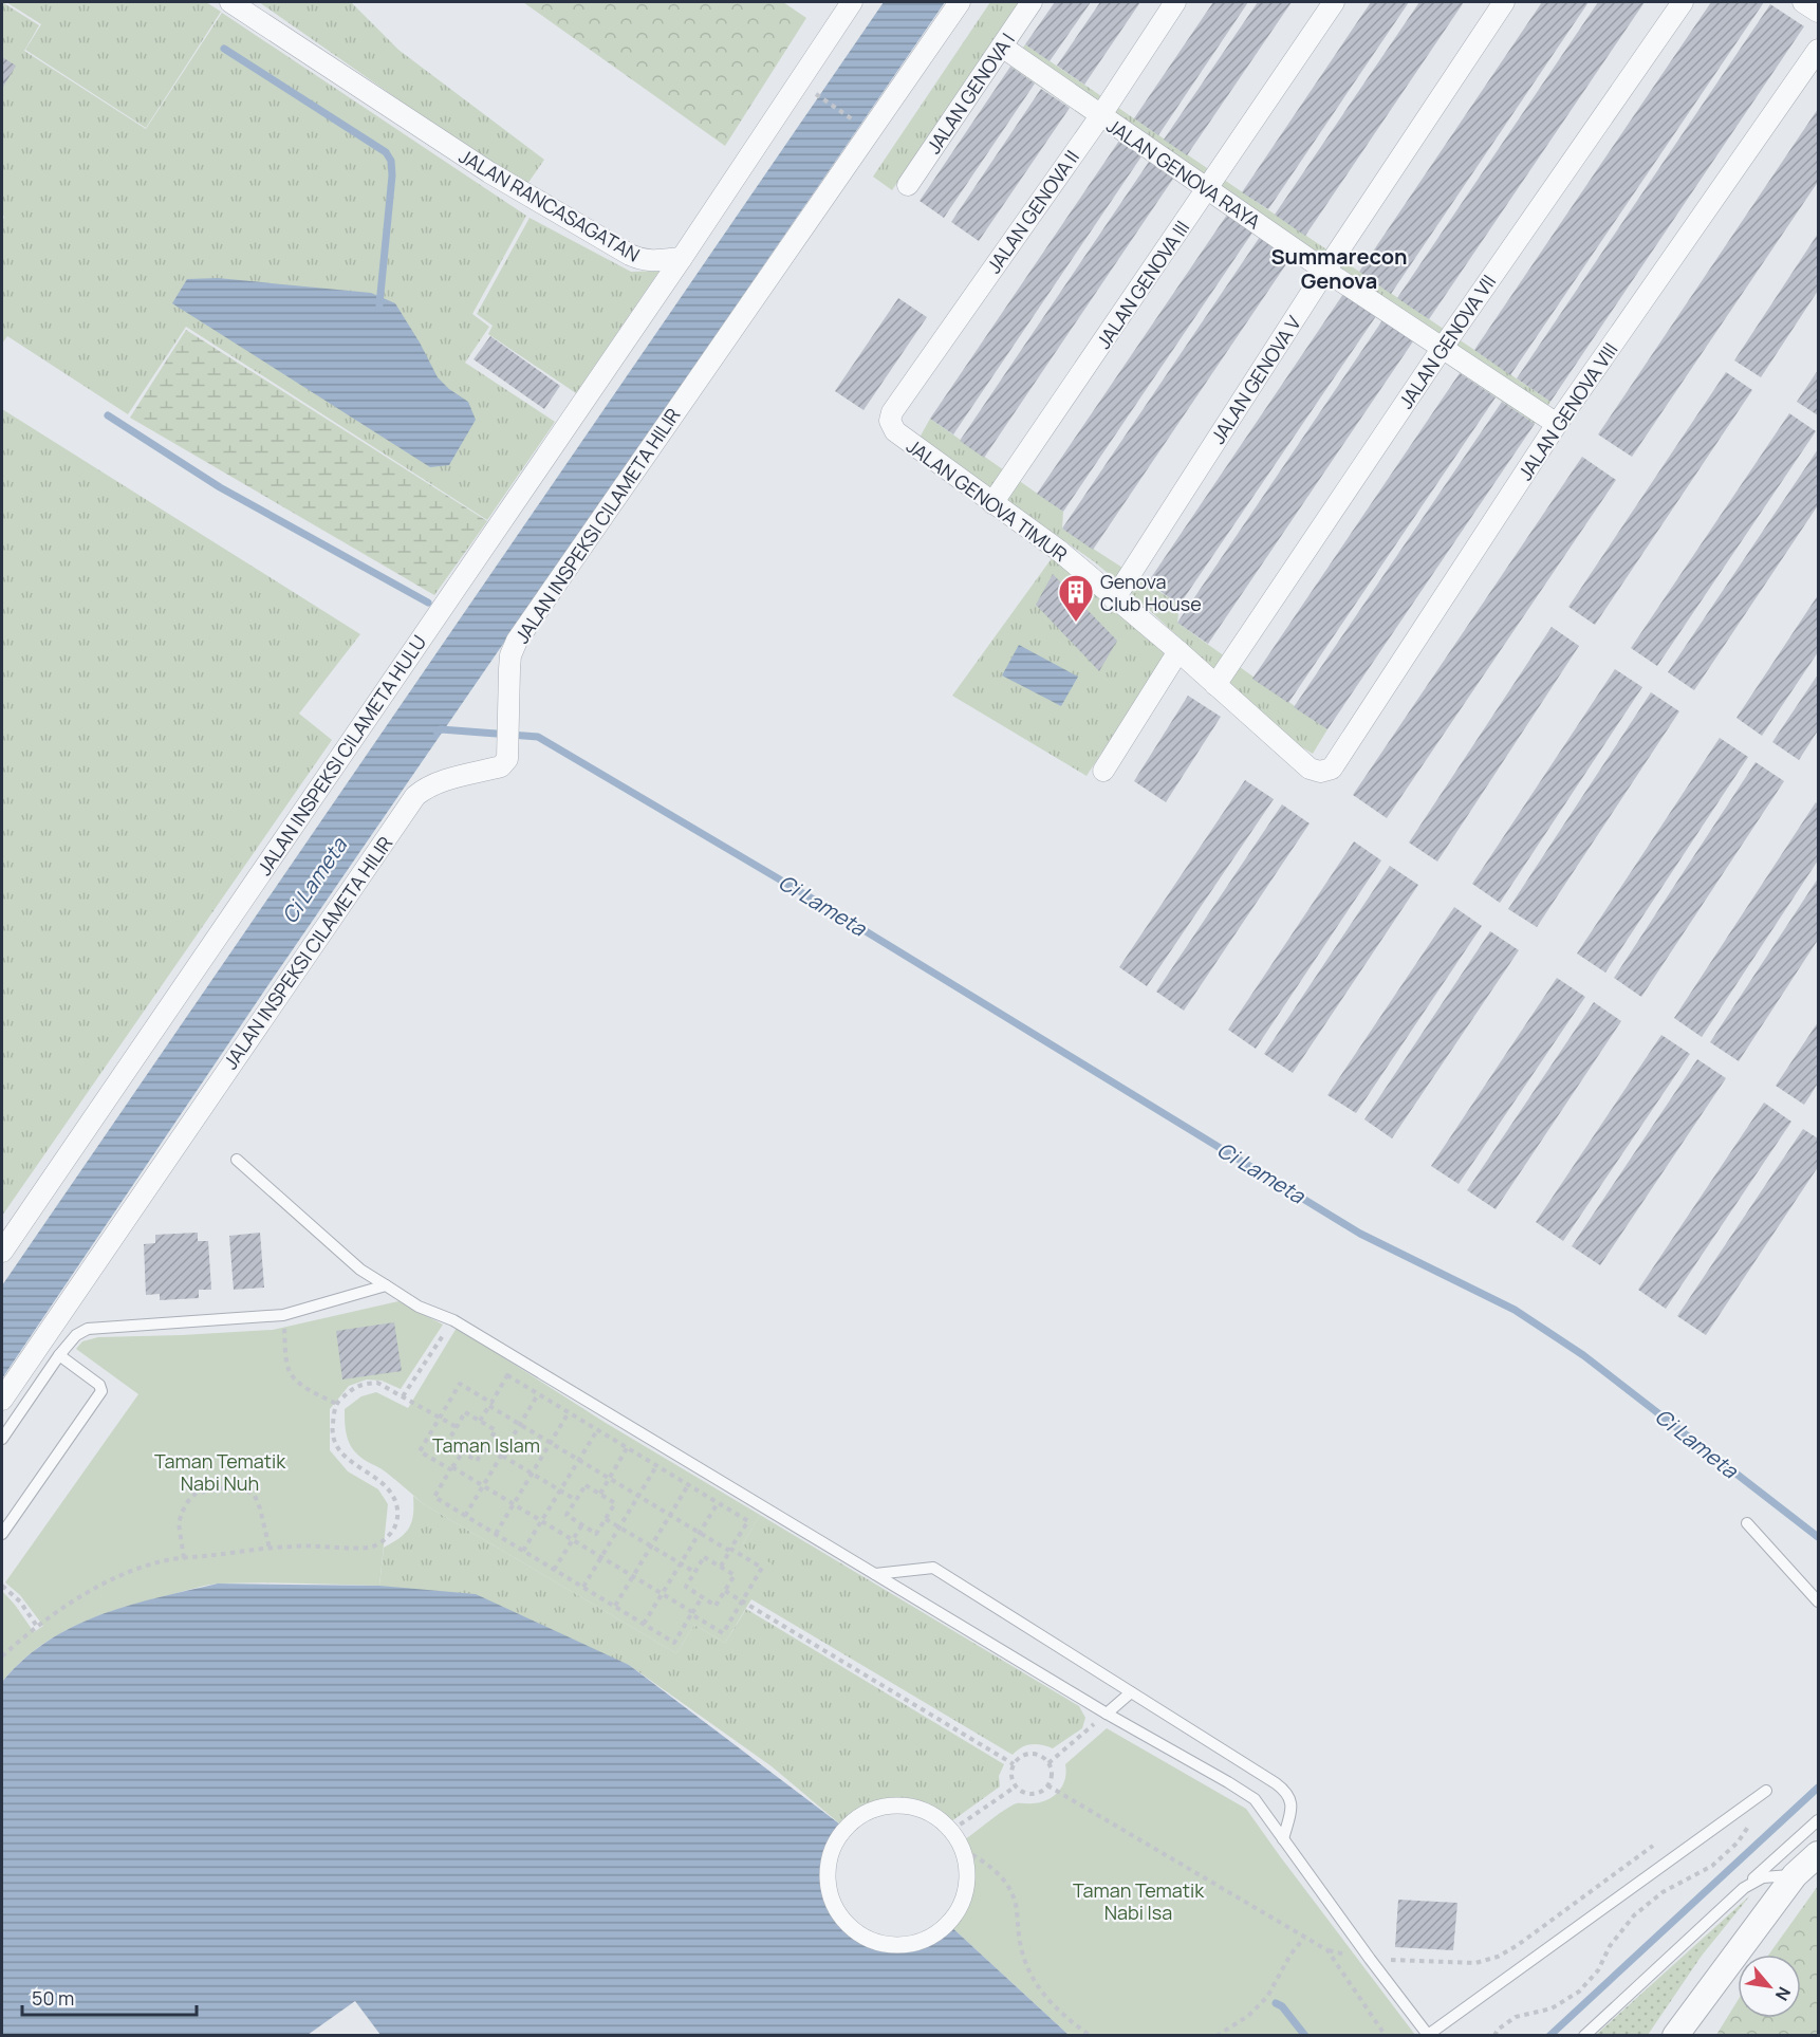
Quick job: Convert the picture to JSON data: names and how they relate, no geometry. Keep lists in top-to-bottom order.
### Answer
{
  "streets": {
    "street": [
      "JALAN GENOVA I",
      "JALAN GENOVA RAYA",
      "JALAN RANCASAGATAN",
      "JALAN GENOVA II",
      "JALAN GENOVA III",
      "JALAN GENOVA VII",
      "JALAN GENOVA V",
      "JALAN GENOVA VIII",
      "JALAN GENOVA TIMUR",
      "JALAN INSPEKSI CILAMETA HILIR",
      "JALAN INSPEKSI CILAMETA HULU"
    ]
  },
  "crossings": [
    ["JALAN GENOVA I", "JALAN GENOVA RAYA"],
    ["JALAN GENOVA RAYA", "JALAN GENOVA II"],
    ["JALAN GENOVA RAYA", "JALAN GENOVA III"],
    ["JALAN GENOVA RAYA", "JALAN GENOVA VII"],
    ["JALAN GENOVA RAYA", "JALAN GENOVA V"],
    ["JALAN GENOVA RAYA", "JALAN GENOVA VIII"],
    ["JALAN RANCASAGATAN", "JALAN INSPEKSI CILAMETA HULU"],
    ["JALAN GENOVA II", "JALAN GENOVA TIMUR"],
    ["JALAN GENOVA III", "JALAN GENOVA TIMUR"],
    ["JALAN GENOVA VII", "JALAN GENOVA TIMUR"],
    ["JALAN GENOVA V", "JALAN GENOVA TIMUR"],
    ["JALAN GENOVA VIII", "JALAN GENOVA TIMUR"]
  ],
  "districts": ["Summarecon Genova"],
  "water": ["Ci Lameta"],
  "parks": ["Taman Islam", "Taman Tematik Nabi Nuh", "Taman Tematik Nabi Isa"],
  "places": {
    "building": ["Genova Club House"]
  },
  "scale_bar": "50 m",
  "north": "bottom right"
}
